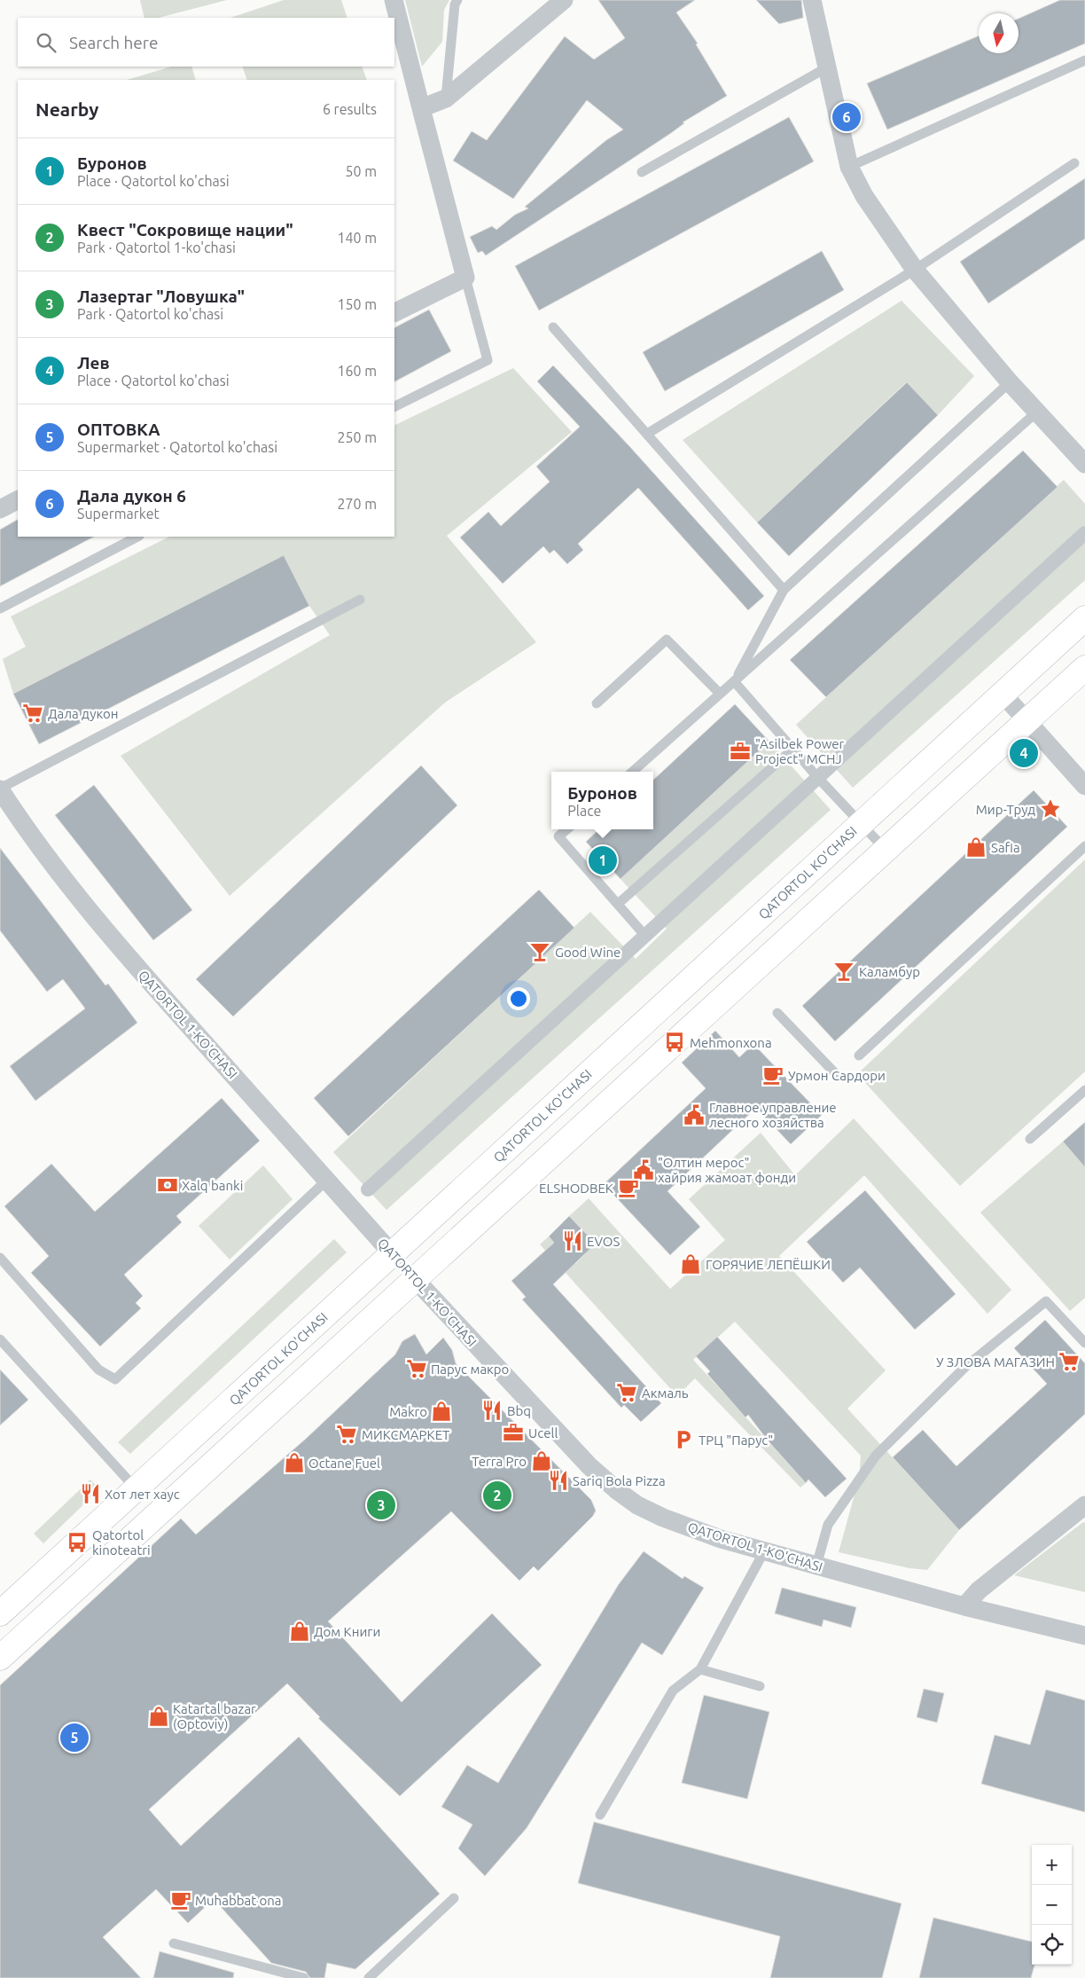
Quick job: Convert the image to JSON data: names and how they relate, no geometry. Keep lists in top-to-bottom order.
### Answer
{
  "streets": {
    "main road": ["QATORTOL KO'CHASI", "QATORTOL 1-KO'CHASI"]
  },
  "crossings": [
    ["QATORTOL KO'CHASI", "QATORTOL 1-KO'CHASI"]
  ],
  "places": {
    "supermarket": [
      "Дала дукон",
      "У ЗЛОВА МАГАЗИН",
      "Парус макро",
      "Акмаль",
      "МИКСМАРКЕТ"
    ],
    "office": ["\"Asilbek Power Project\" MCHJ", "Ucell"],
    "place": ["Мир-Труд"],
    "shop": [
      "Safia",
      "ГОРЯЧИЕ ЛЕПЁШКИ",
      "Makro",
      "Terra Pro",
      "Octane Fuel",
      "Дом Книги",
      "Katartal bazar (Optoviy)"
    ],
    "bar": ["Good Wine", "Каламбур"],
    "bus stop": ["Mehmonxona", "Qatortol kinoteatri"],
    "cafe": ["Урмон Сардори", "ELSHODBEK", "Muhabbat ona"],
    "public building": ["Главное управление лесного хозяйства", "\"Олтин мерос\" хайрия жамоат фонди"],
    "bank": ["Xalq banki"],
    "restaurant": [
      "EVOS",
      "Bbq",
      "Sariq Bola Pizza",
      "Хот лет хаус"
    ],
    "parking": ["ТРЦ \"Парус\""]
  },
  "north": "bottom",
  "page": {
    "search": "Search here",
    "heading": ["Nearby", "6 results"],
    "pins": [
      "6",
      "4",
      "1",
      "2",
      "3",
      "5"
    ],
    "list": [
      {
        "mark": "1",
        "name": "Буронов",
        "note": "Place · Qatortol ko'chasi",
        "value": "50 m"
      },
      {
        "mark": "2",
        "name": "Квест \"Сокровище нации\"",
        "note": "Park · Qatortol 1-ko'chasi",
        "value": "140 m"
      },
      {
        "mark": "3",
        "name": "Лазертаг \"Ловушка\"",
        "note": "Park · Qatortol ko'chasi",
        "value": "150 m"
      },
      {
        "mark": "4",
        "name": "Лев",
        "note": "Place · Qatortol ko'chasi",
        "value": "160 m"
      },
      {
        "mark": "5",
        "name": "ОПТОВКА",
        "note": "Supermarket · Qatortol ko'chasi",
        "value": "250 m"
      },
      {
        "mark": "6",
        "name": "Дала дукон 6",
        "note": "Supermarket",
        "value": "270 m"
      }
    ],
    "popup": ["Буронов", "Place"],
    "map_buttons": ["+", "−"]
  }
}
